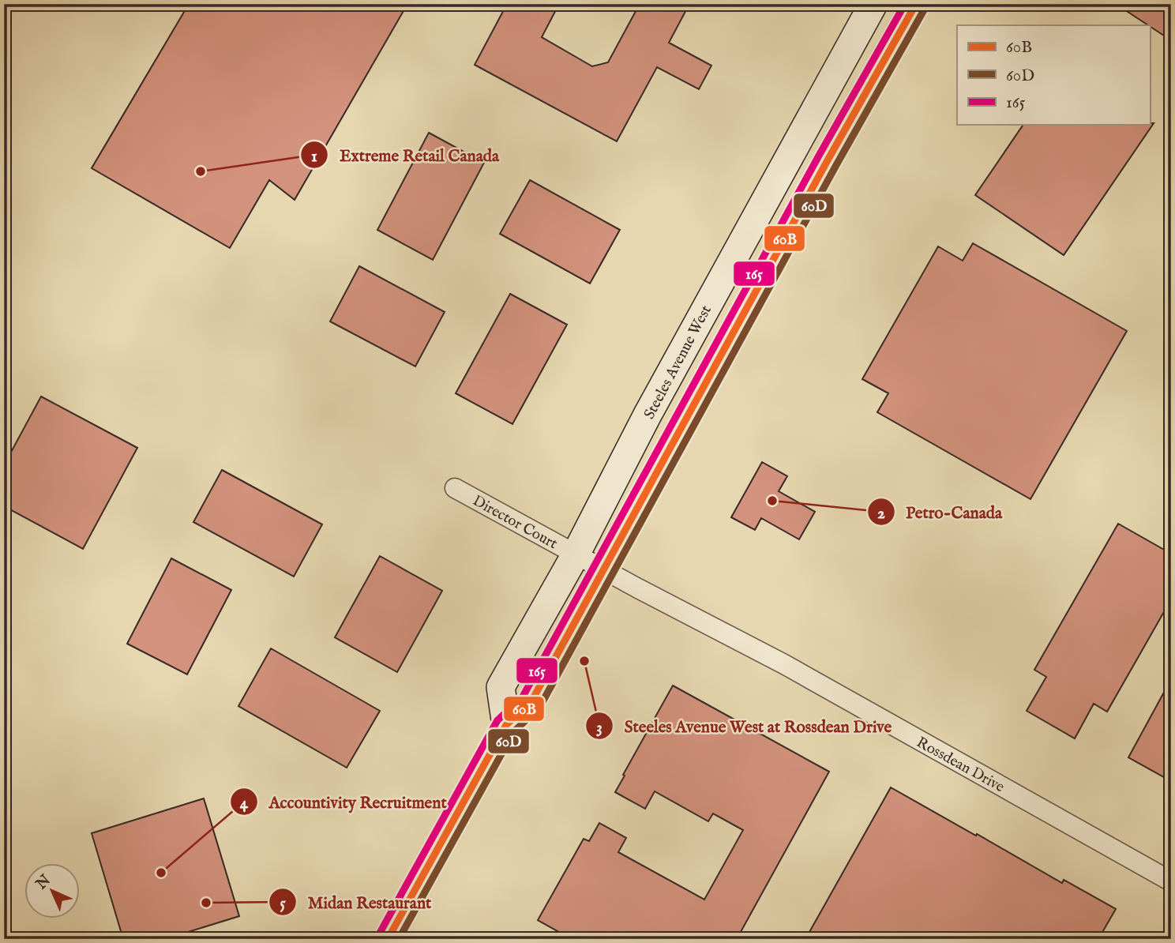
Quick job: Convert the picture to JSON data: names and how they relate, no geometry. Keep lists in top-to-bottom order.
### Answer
{
  "streets": {
    "main road": ["Steeles Avenue West"],
    "street": ["Director Court", "Rossdean Drive"]
  },
  "crossings": [
    ["Steeles Avenue West", "Director Court"],
    ["Director Court", "Rossdean Drive"]
  ],
  "places": [
    "Extreme Retail Canada",
    "Petro-Canada",
    "Steeles Avenue West at Rossdean Drive",
    "Accountivity Recruitment",
    "Midan Restaurant"
  ],
  "lines": ["transit line 60B", "transit line 165", "transit line 60D"],
  "legend": ["60B", "60D", "165"],
  "north": "top left"
}
